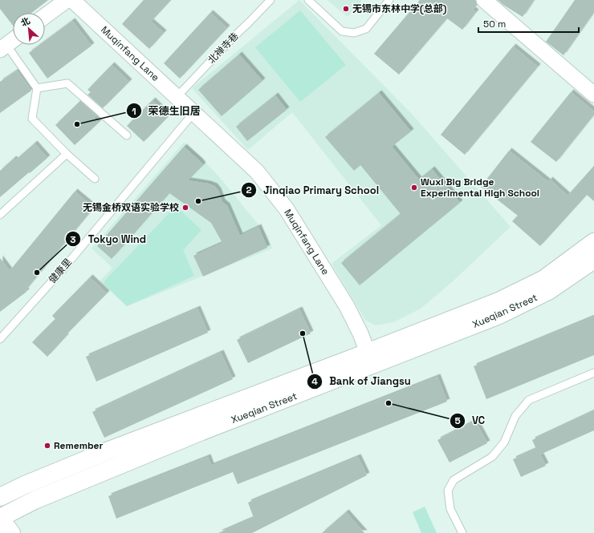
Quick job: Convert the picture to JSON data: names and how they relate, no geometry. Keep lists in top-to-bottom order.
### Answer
{
  "streets": {
    "main road": ["Xueqian Street"],
    "street": ["Muqinfang Lane"],
    "lane": ["北禅寺巷", "健康里"]
  },
  "crossings": [
    ["北禅寺巷", "Muqinfang Lane"],
    ["Muqinfang Lane", "健康里"],
    ["Muqinfang Lane", "Xueqian Street"]
  ],
  "places": [
    "无锡市东林中学(总部)",
    "荣德生旧居",
    "Wuxi Big Bridge Experimental High School",
    "Jinqiao Primary School",
    "无锡金桥双语实验学校",
    "Tokyo Wind",
    "Bank of Jiangsu",
    "VC",
    "Remember"
  ],
  "scale_bar": "50 m",
  "north": "top left"
}
